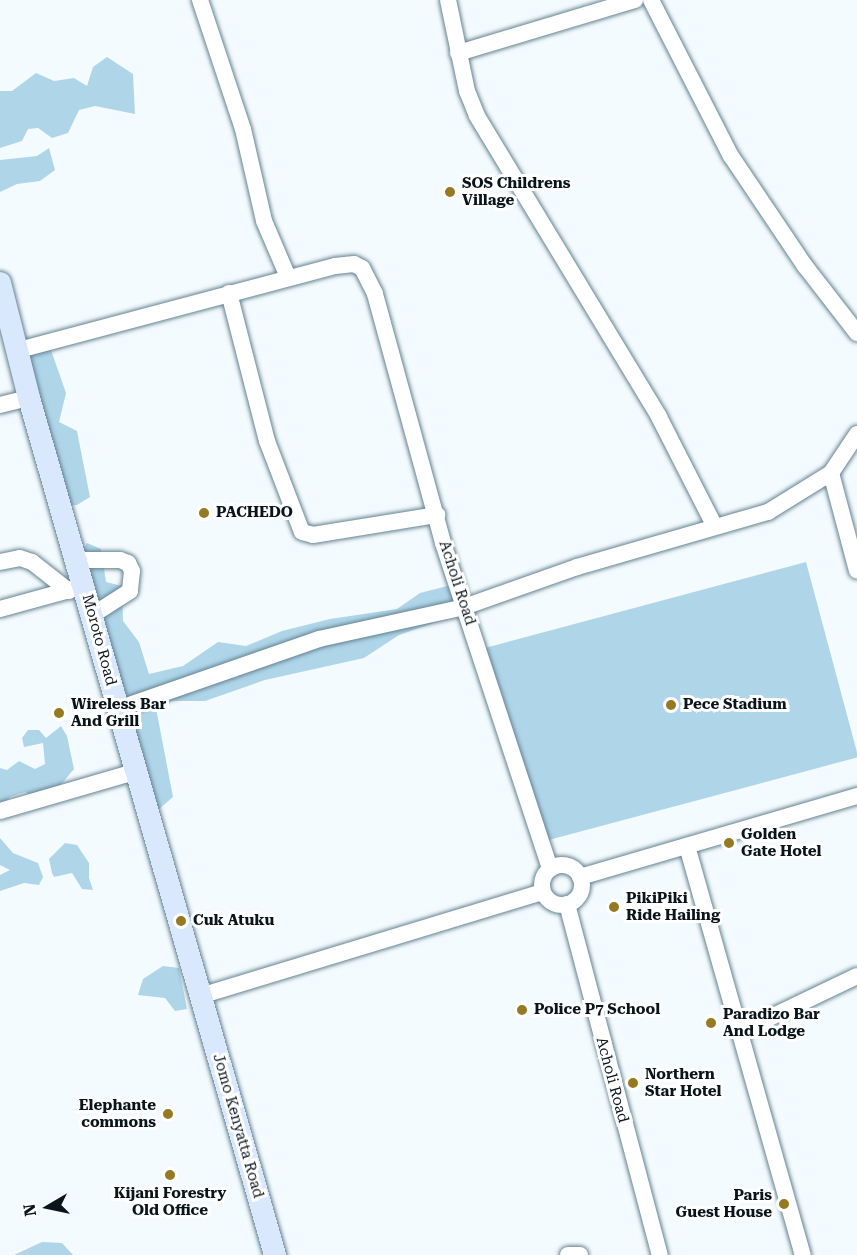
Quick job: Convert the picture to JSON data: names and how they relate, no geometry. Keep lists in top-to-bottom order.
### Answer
{
  "streets": {
    "main road": ["Moroto Road", "Jomo Kenyatta Road"],
    "street": ["Acholi Road"]
  },
  "crossings": [
    ["Moroto Road", "Jomo Kenyatta Road"]
  ],
  "places": [
    "SOS Childrens Village",
    "PACHEDO",
    "Pece Stadium",
    "Wireless Bar And Grill",
    "Golden Gate Hotel",
    "PikiPiki Ride Hailing",
    "Cuk Atuku",
    "Police P7 School",
    "Paradizo Bar And Lodge",
    "Northern Star Hotel",
    "Elephante commons",
    "Kijani Forestry Old Office",
    "Paris Guest House"
  ],
  "north": "left"
}
